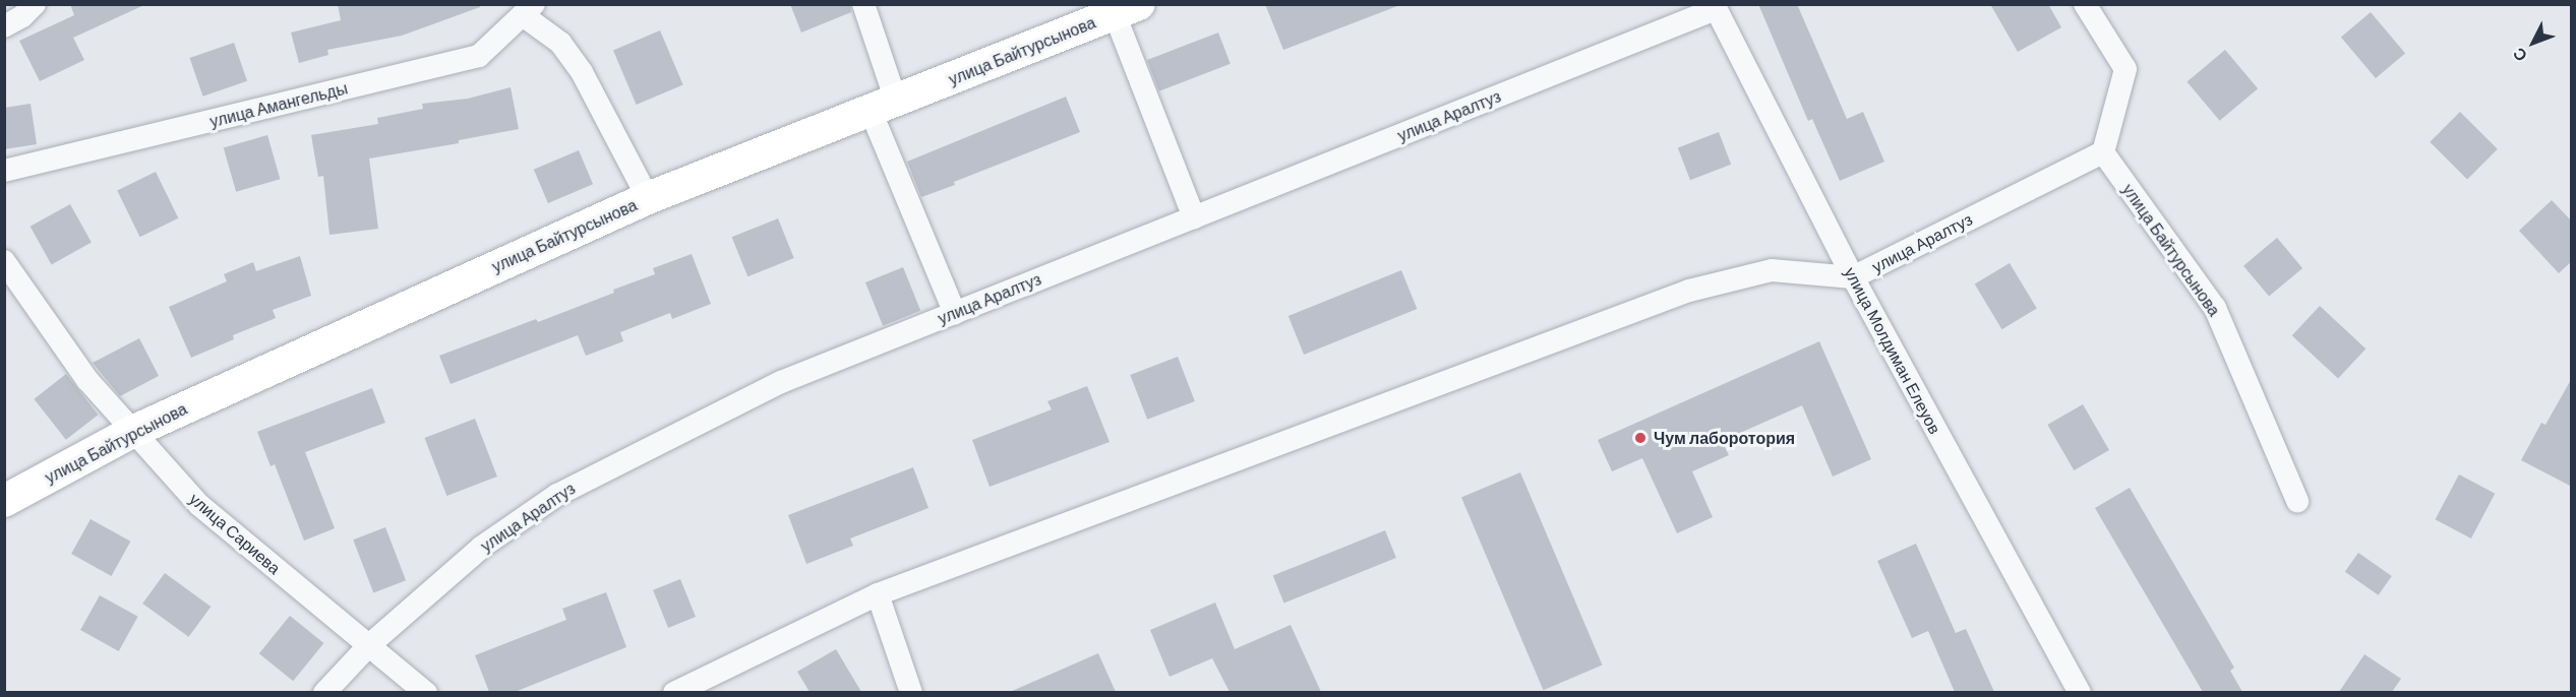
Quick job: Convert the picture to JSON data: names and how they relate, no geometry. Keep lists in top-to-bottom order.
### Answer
{
  "streets": {
    "street": [
      "улица Байтурсынова",
      "улица Амангельды",
      "улица Аралтуз",
      "улица Молдиман Елеуов",
      "улица Сариева"
    ]
  },
  "crossings": [
    ["улица Байтурсынова", "улица Аралтуз"],
    ["улица Байтурсынова", "улица Сариева"],
    ["улица Аралтуз", "улица Молдиман Елеуов"],
    ["улица Аралтуз", "улица Сариева"]
  ],
  "places": ["Чум лаборотория"],
  "north": "bottom left"
}
